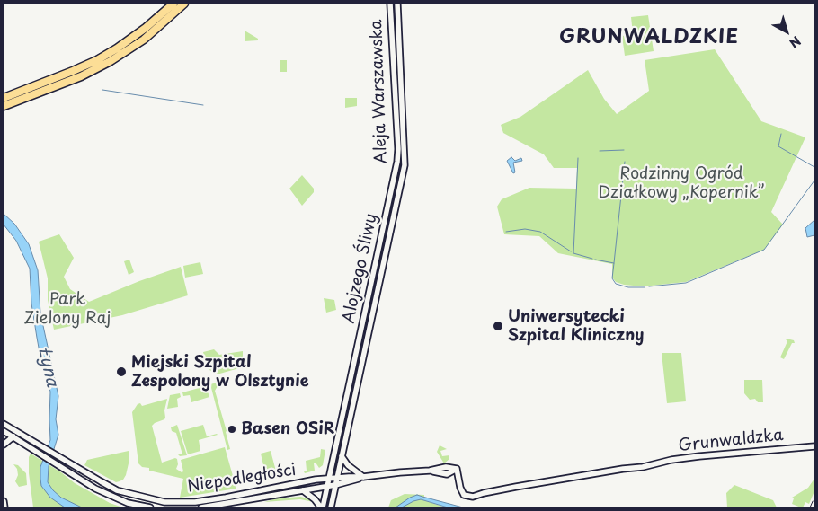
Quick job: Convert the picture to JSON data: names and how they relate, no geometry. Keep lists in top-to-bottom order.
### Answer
{
  "streets": {
    "street": [
      "Aleja Warszawska",
      "Alojzego Śliwy",
      "Grunwaldzka",
      "Niepodległości"
    ]
  },
  "crossings": [
    ["Aleja Warszawska", "Alojzego Śliwy"],
    ["Alojzego Śliwy", "Niepodległości"],
    ["Grunwaldzka", "Niepodległości"]
  ],
  "districts": ["GRUNWALDZKIE"],
  "water": ["Łyna"],
  "parks": ["Rodzinny Ogród Działkowy „Kopernik”", "Park Zielony Raj"],
  "places": ["Uniwersytecki Szpital Kliniczny", "Miejski Szpital Zespolony w Olsztynie", "Basen OSiR"],
  "north": "bottom right"
}
